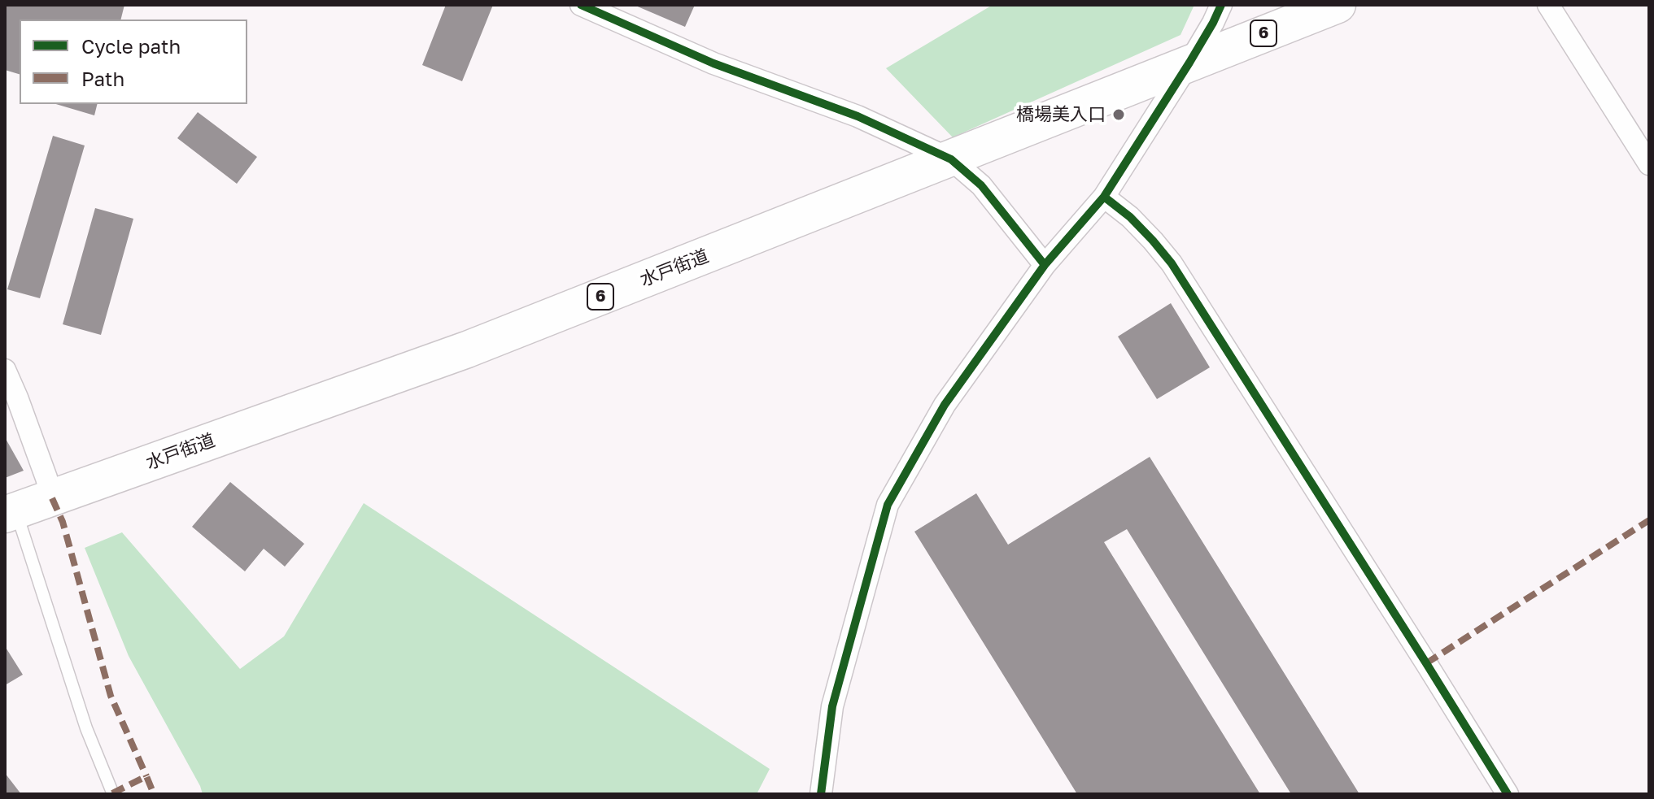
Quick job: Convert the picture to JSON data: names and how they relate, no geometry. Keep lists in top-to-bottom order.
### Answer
{
  "streets": {
    "highway": ["6", "水戸街道"]
  },
  "places": ["橋場美入口"],
  "legend": ["Cycle path", "Path"]
}
